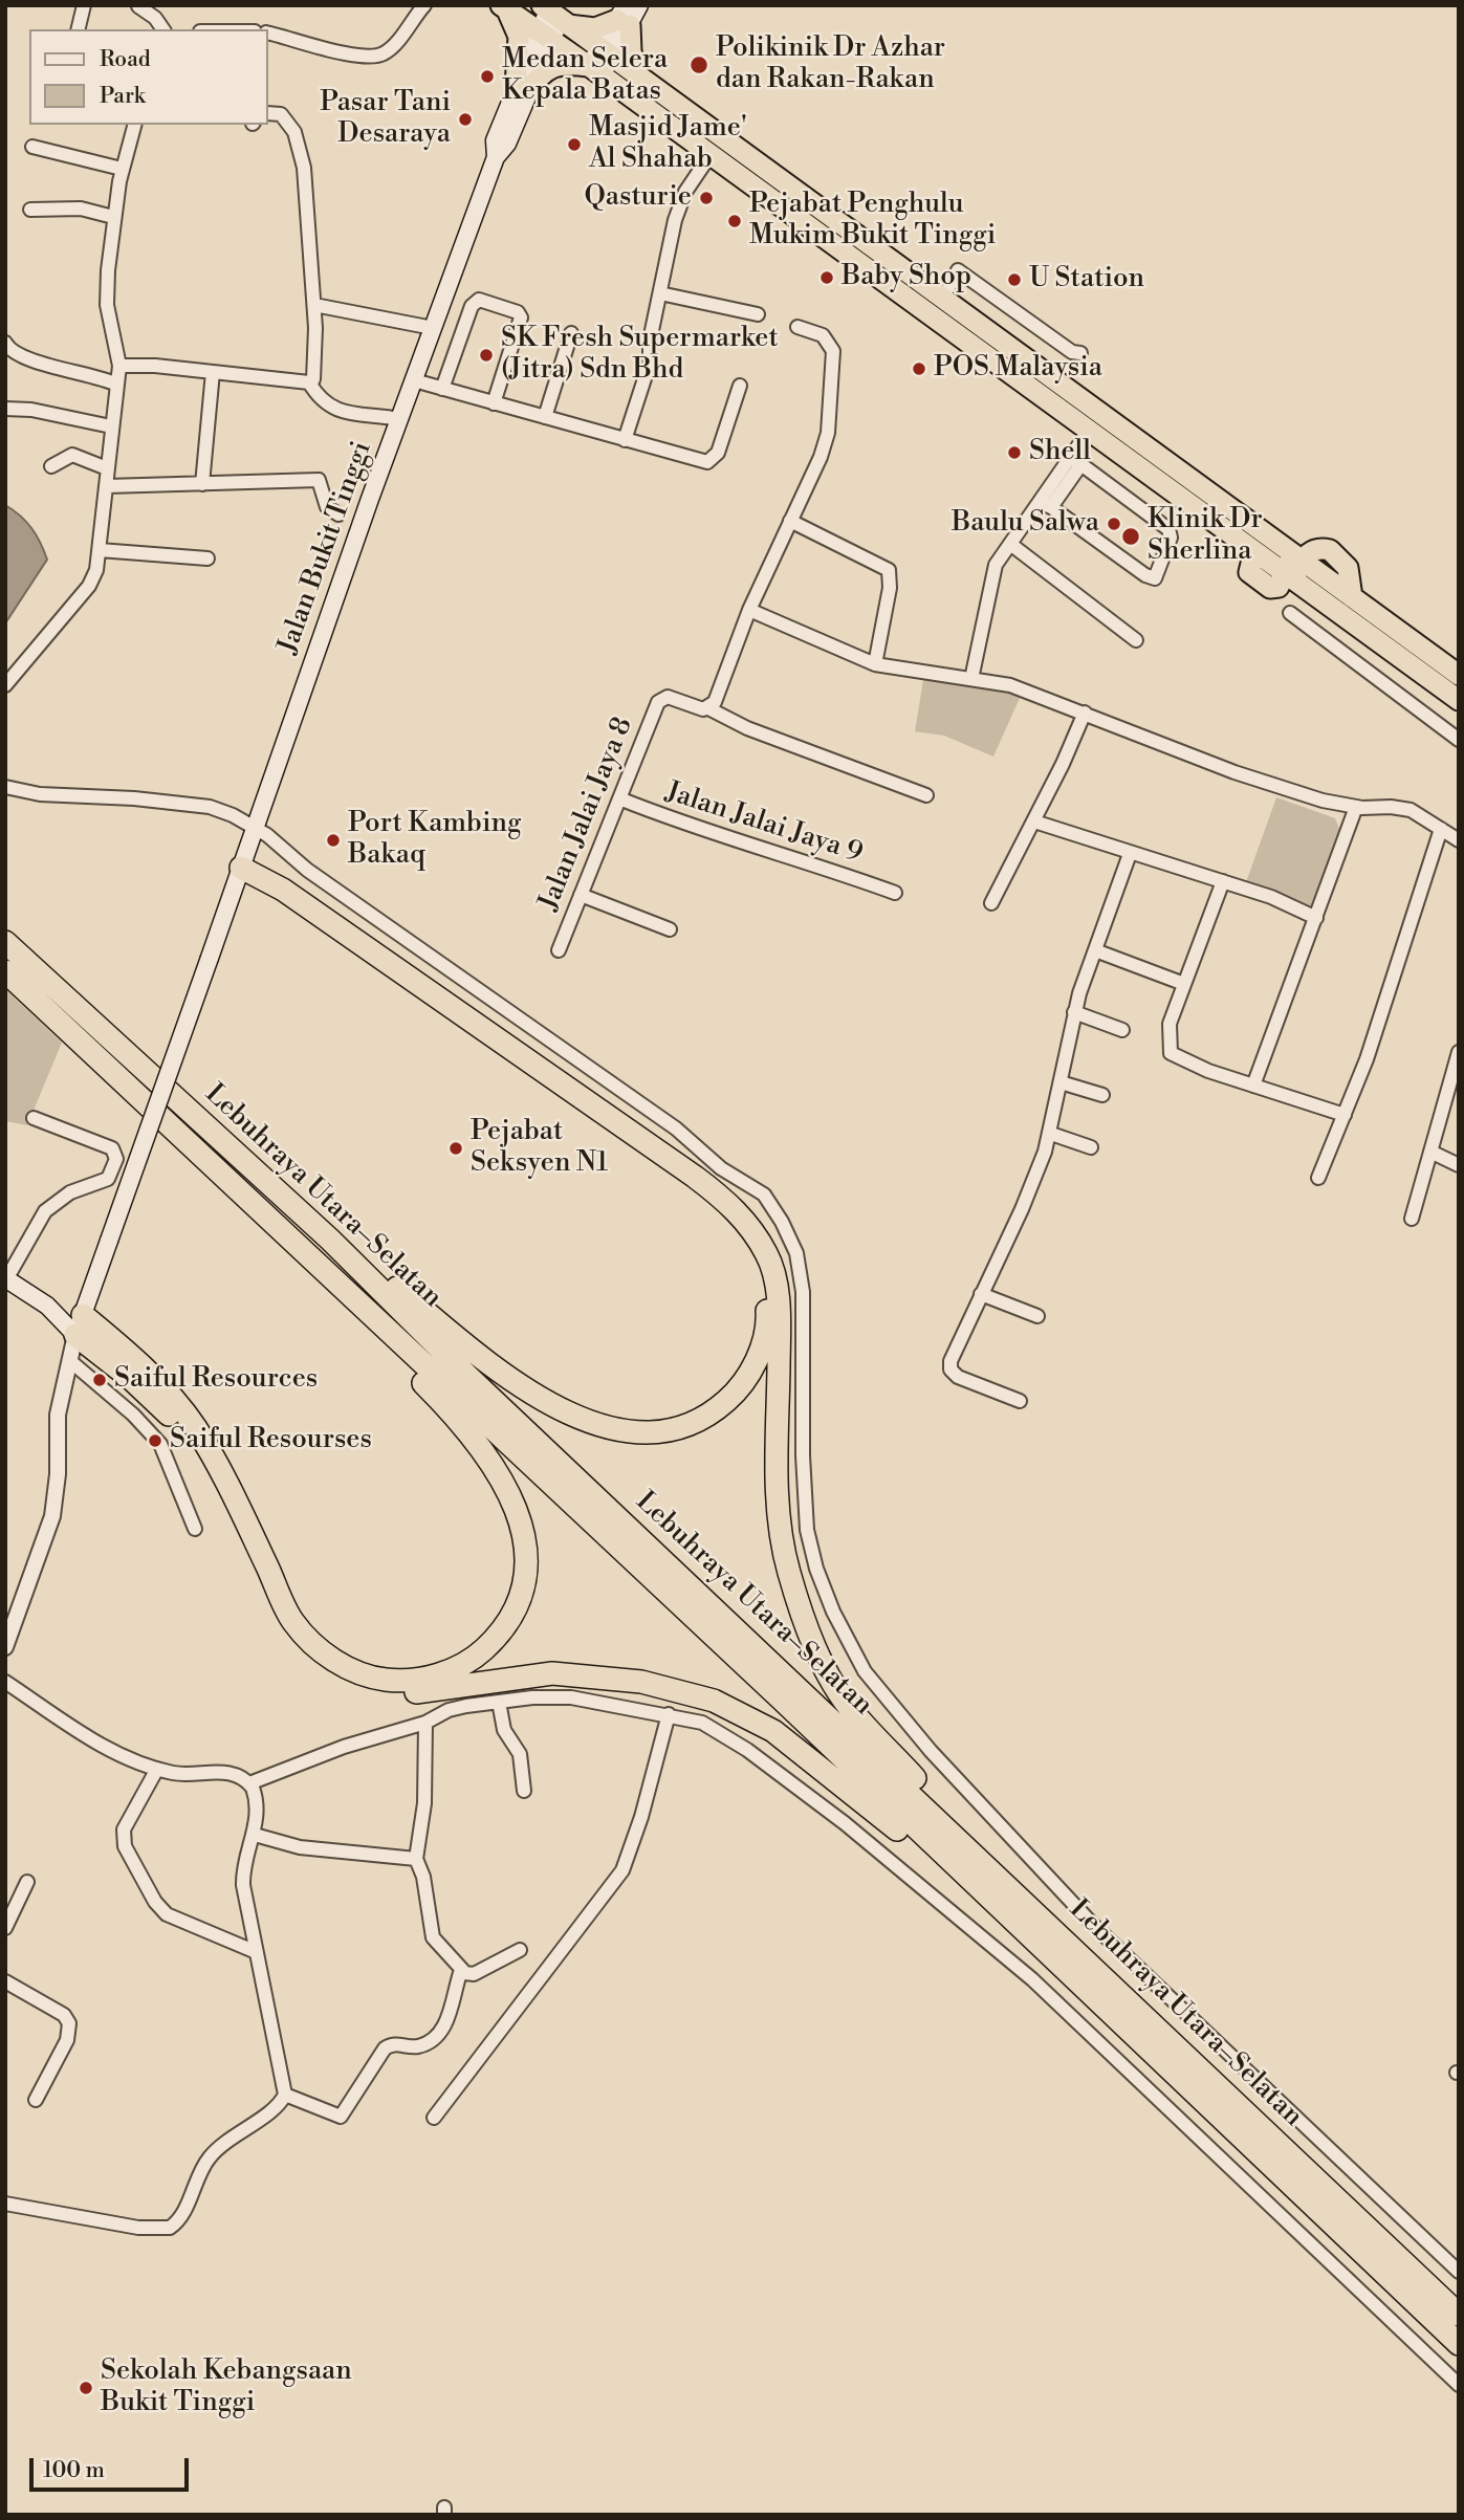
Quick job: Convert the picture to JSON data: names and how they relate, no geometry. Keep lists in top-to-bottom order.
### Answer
{
  "streets": {
    "highway": ["Lebuhraya Utara–Selatan"],
    "main road": ["Jalan Bukit Tinggi"],
    "street": ["Jalan Jalai Jaya 8", "Jalan Jalai Jaya 9"]
  },
  "crossings": [
    ["Jalan Jalai Jaya 8", "Jalan Jalai Jaya 9"]
  ],
  "places": [
    "Polikinik Dr Azhar dan Rakan-Rakan",
    "Medan Selera Kepala Batas",
    "Pasar Tani Desaraya",
    "Masjid Jame' Al Shahab",
    "Qasturie",
    "Pejabat Penghulu Mukim Bukit Tinggi",
    "Baby Shop",
    "U Station",
    "SK Fresh Supermarket (Jitra) Sdn Bhd",
    "POS Malaysia",
    "Shell",
    "Baulu Salwa",
    "Klinik Dr Sherlina",
    "Port Kambing Bakaq",
    "Pejabat Seksyen N1",
    "Saiful Resources",
    "Saiful Resourses",
    "Sekolah Kebangsaan Bukit Tinggi"
  ],
  "legend": ["Road", "Park"],
  "scale_bar": "100 m"
}
